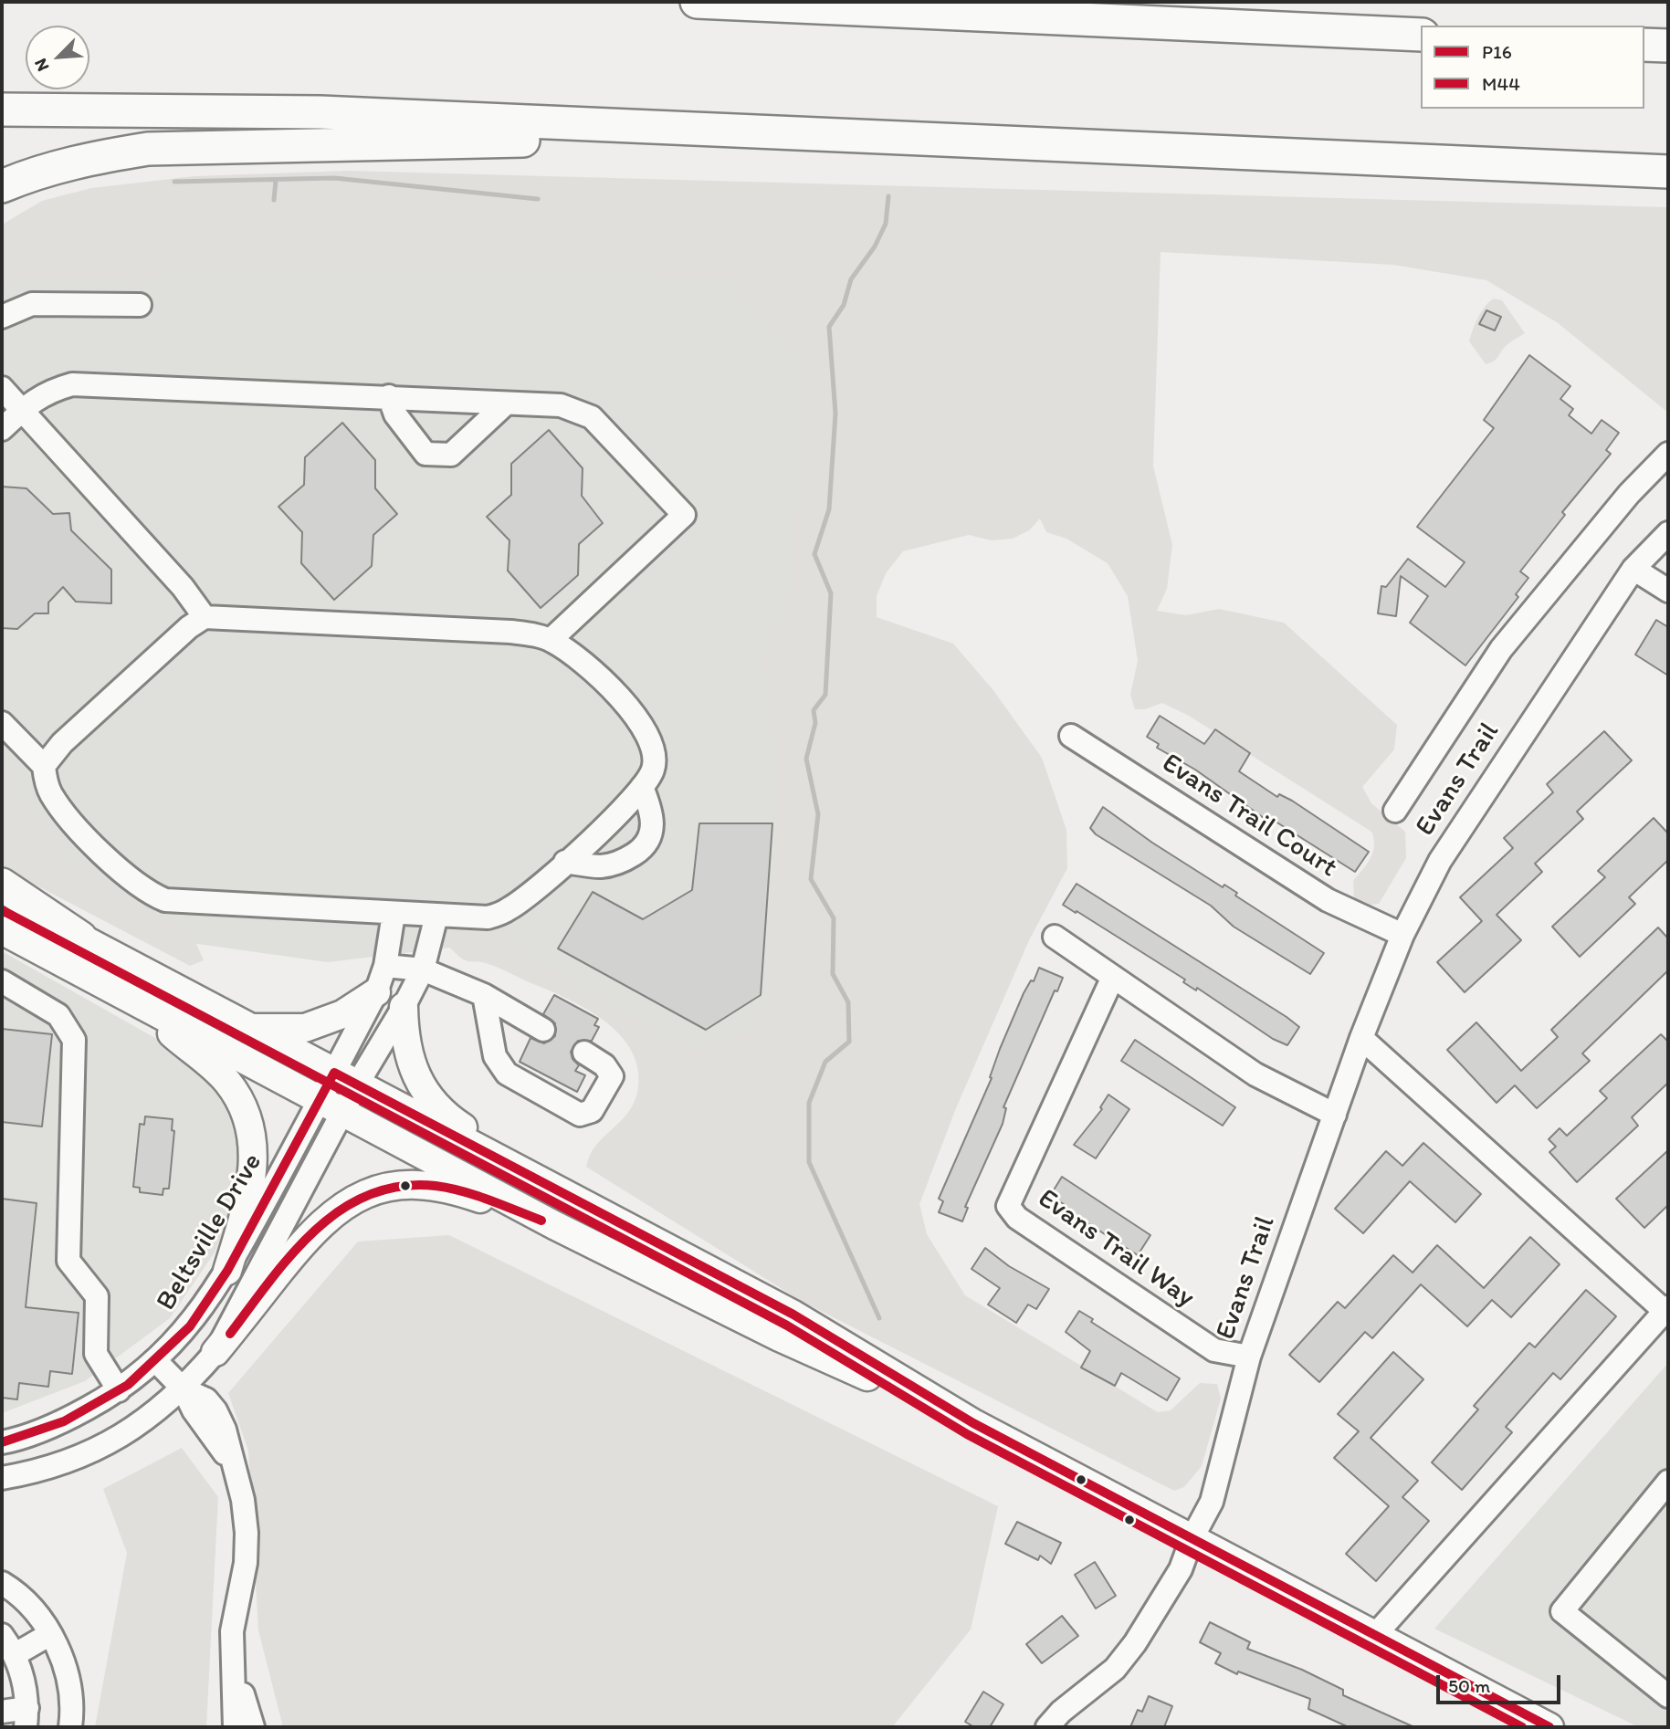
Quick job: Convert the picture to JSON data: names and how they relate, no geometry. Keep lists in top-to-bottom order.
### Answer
{
  "streets": {
    "street": [
      "Evans Trail",
      "Evans Trail Court",
      "Beltsville Drive",
      "Evans Trail Way"
    ]
  },
  "crossings": [
    ["Evans Trail", "Evans Trail Court"],
    ["Evans Trail", "Evans Trail Way"]
  ],
  "lines": ["transit line M44", "transit line P16"],
  "legend": ["P16", "M44"],
  "scale_bar": "50 m",
  "north": "bottom left"
}
